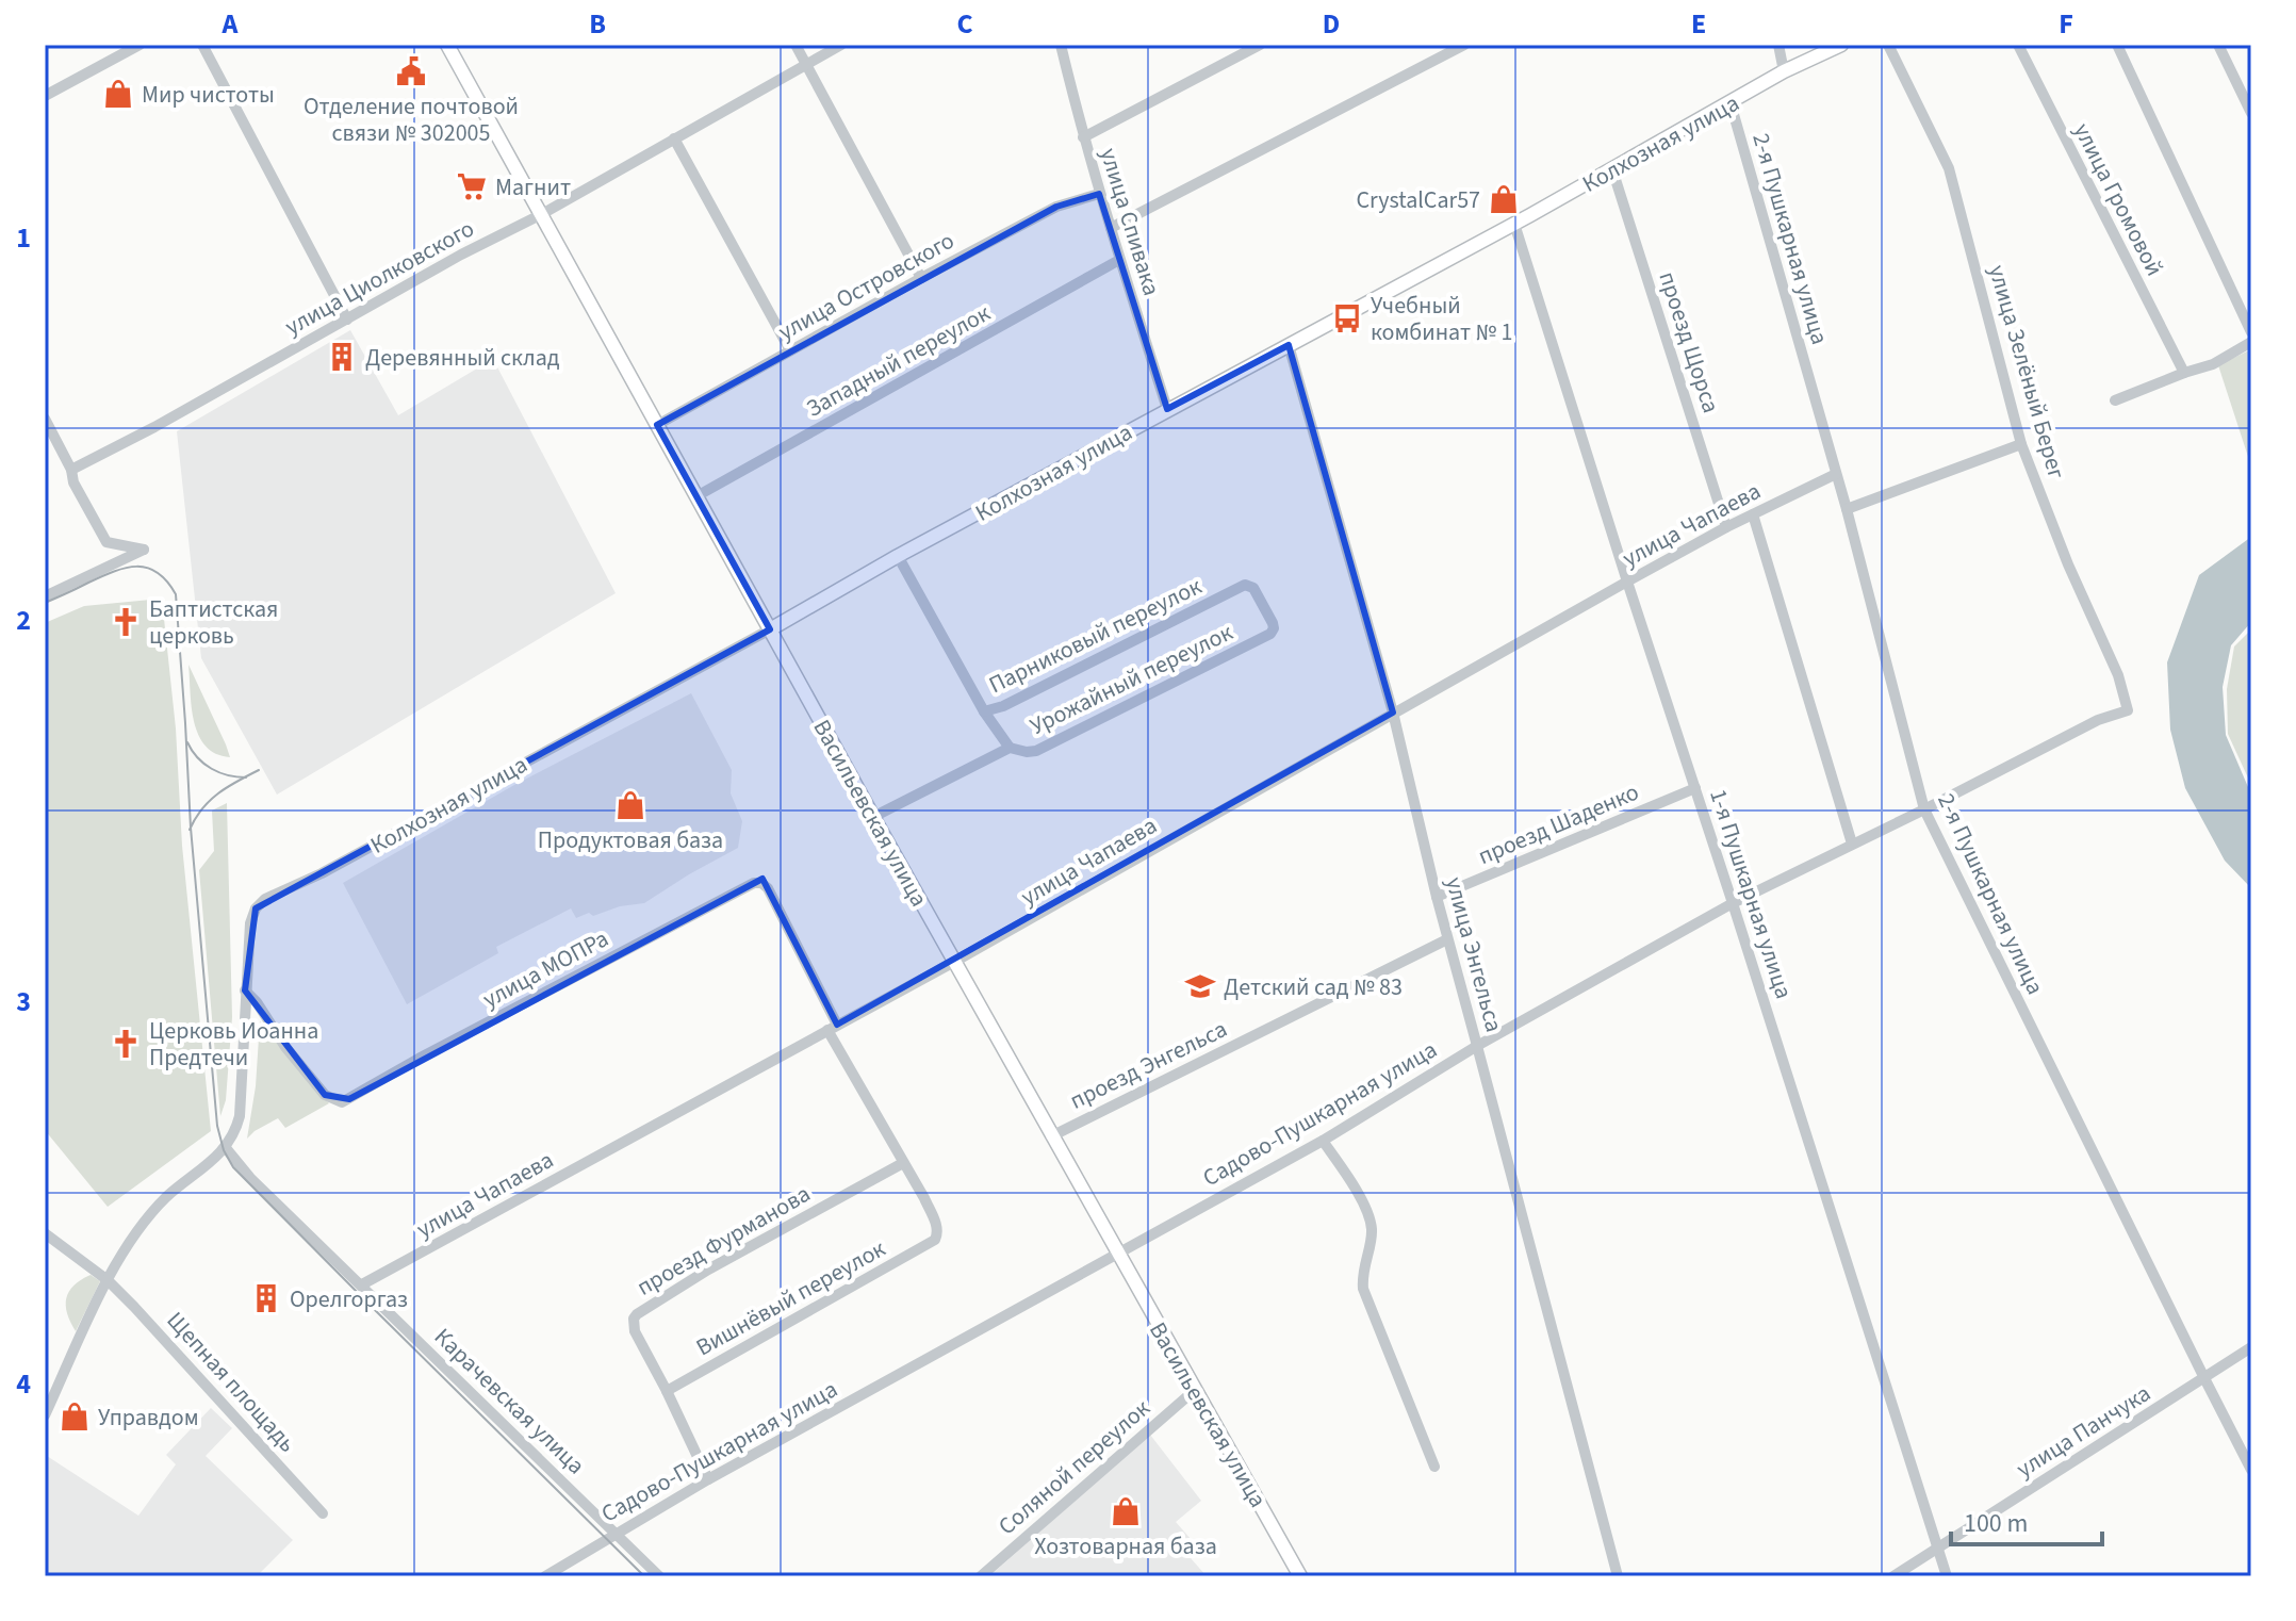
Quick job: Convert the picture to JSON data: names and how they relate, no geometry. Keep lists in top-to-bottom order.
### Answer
{
  "streets": {
    "main road": ["Колхозная улица", "Васильевская улица"],
    "street": [
      "улица Громовой",
      "улица Спивака",
      "2-я Пушкарная улица",
      "улица Циолковского",
      "улица Островского",
      "проезд Щорса",
      "Западный переулок",
      "улица Зелёный Берег",
      "улица Чапаева",
      "Парниковый переулок",
      "Урожайный переулок",
      "проезд Шаденко",
      "1-я Пушкарная улица",
      "улица Энгельса",
      "улица МОПРа",
      "проезд Энгельса",
      "Садово-Пушкарная улица",
      "проезд Фурманова",
      "Вишнёвый переулок",
      "Щепная площадь",
      "Карачевская улица",
      "улица Панчука",
      "Соляной переулок"
    ]
  },
  "crossings": [
    ["Колхозная улица", "улица Спивака"],
    ["Колхозная улица", "2-я Пушкарная улица"],
    ["Колхозная улица", "проезд Щорса"],
    ["Колхозная улица", "Парниковый переулок"],
    ["Колхозная улица", "Васильевская улица"],
    ["Колхозная улица", "1-я Пушкарная улица"],
    ["Колхозная улица", "улица Энгельса"],
    ["Колхозная улица", "улица МОПРа"],
    ["улица Спивака", "улица Островского"],
    ["улица Спивака", "Западный переулок"],
    ["2-я Пушкарная улица", "улица Чапаева"],
    ["2-я Пушкарная улица", "Садово-Пушкарная улица"],
    ["2-я Пушкарная улица", "улица Панчука"],
    ["улица Циолковского", "Васильевская улица"],
    ["улица Островского", "Васильевская улица"],
    ["проезд Щорса", "улица Чапаева"],
    ["Западный переулок", "Васильевская улица"],
    ["улица Зелёный Берег", "Садово-Пушкарная улица"],
    ["улица Чапаева", "Васильевская улица"],
    ["улица Чапаева", "1-я Пушкарная улица"],
    ["улица Чапаева", "улица Энгельса"],
    ["улица Чапаева", "улица МОПРа"],
    ["улица Чапаева", "Карачевская улица"],
    ["Парниковый переулок", "Урожайный переулок"],
    ["Урожайный переулок", "Васильевская улица"],
    ["Васильевская улица", "проезд Энгельса"],
    ["Васильевская улица", "Садово-Пушкарная улица"],
    ["Васильевская улица", "Соляной переулок"],
    ["проезд Шаденко", "1-я Пушкарная улица"],
    ["проезд Шаденко", "улица Энгельса"],
    ["1-я Пушкарная улица", "Садово-Пушкарная улица"],
    ["1-я Пушкарная улица", "улица Панчука"],
    ["улица Энгельса", "проезд Энгельса"],
    ["улица Энгельса", "Садово-Пушкарная улица"],
    ["Садово-Пушкарная улица", "проезд Фурманова"],
    ["Садово-Пушкарная улица", "Карачевская улица"],
    ["проезд Фурманова", "Вишнёвый переулок"]
  ],
  "places": {
    "public building": ["Отделение почтовой связи № 302005"],
    "shop": [
      "Мир чистоты",
      "CrystalCar57",
      "Продуктовая база",
      "Управдом",
      "Хозтоварная база"
    ],
    "supermarket": ["Магнит"],
    "bus stop": ["Учебный комбинат № 1"],
    "building": ["Деревянный склад", "Орелгоргаз"],
    "church": ["Баптистская церковь", "Церковь Иоанна Предтечи"],
    "school or university": ["Детский сад № 83"]
  },
  "scale_bar": "100 m",
  "grid": {
    "columns": [
      "A",
      "B",
      "C",
      "D",
      "E",
      "F"
    ],
    "rows": [
      "1",
      "2",
      "3",
      "4"
    ]
  }
}
